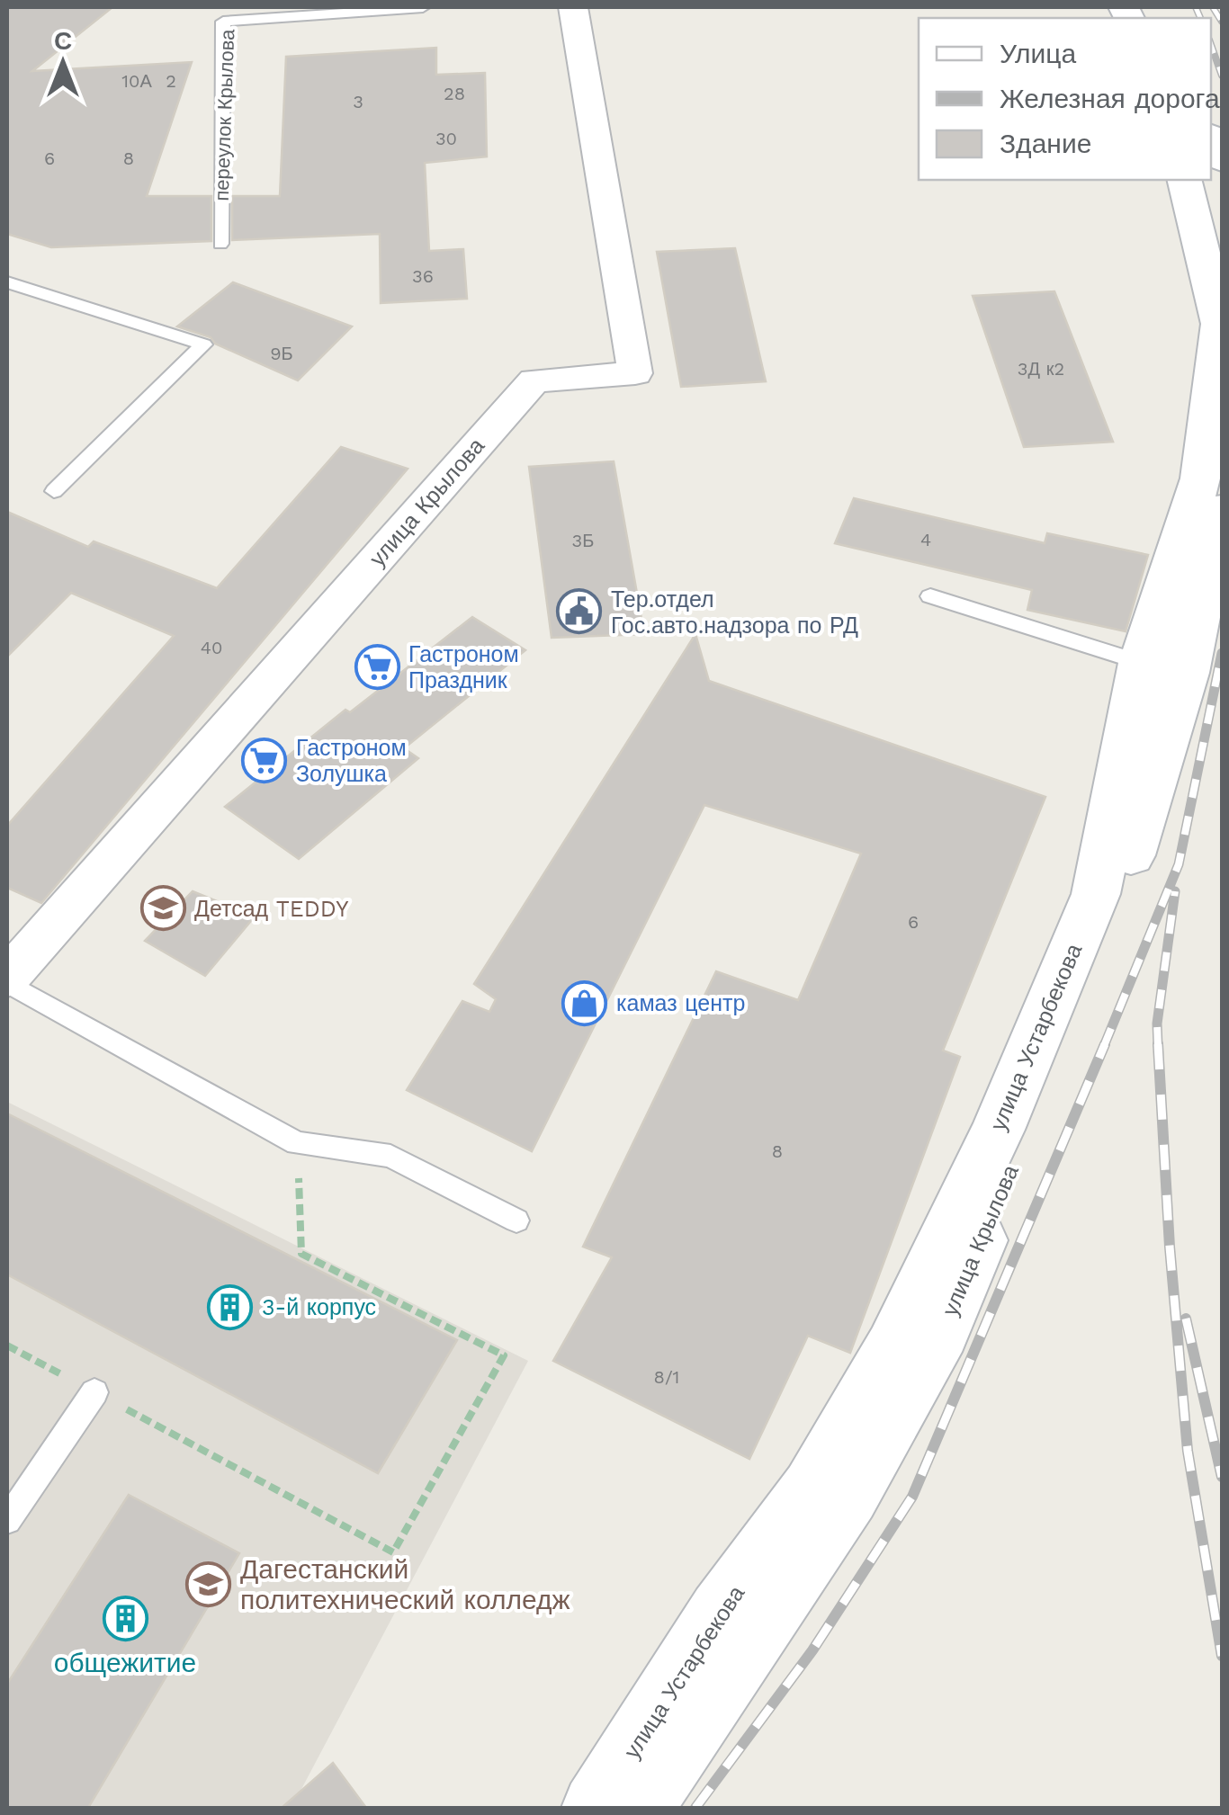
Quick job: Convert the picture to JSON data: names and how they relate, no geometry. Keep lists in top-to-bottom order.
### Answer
{
  "streets": {
    "main road": ["улица Крылова", "улица Устарбекова"],
    "lane": ["переулок Крылова"]
  },
  "crossings": [
    ["улица Крылова", "улица Устарбекова"]
  ],
  "places": {
    "public building": ["Тер.отдел Гос.авто.надзора по РД"],
    "supermarket": ["Гастроном Праздник", "Гастроном Золушка"],
    "school or university": ["Детсад TEDDY", "Дагестанский политехнический колледж"],
    "shop": ["камаз центр"],
    "building": ["3-й корпус", "общежитие"]
  },
  "house_numbers": [
    "10А",
    "2",
    "28",
    "3",
    "30",
    "6",
    "8",
    "36",
    "9Б",
    "3Д к2",
    "4",
    "3Б",
    "40",
    "6",
    "8",
    "8/1"
  ],
  "legend": ["Улица", "Железная дорога", "Здание"],
  "north": "top"
}
